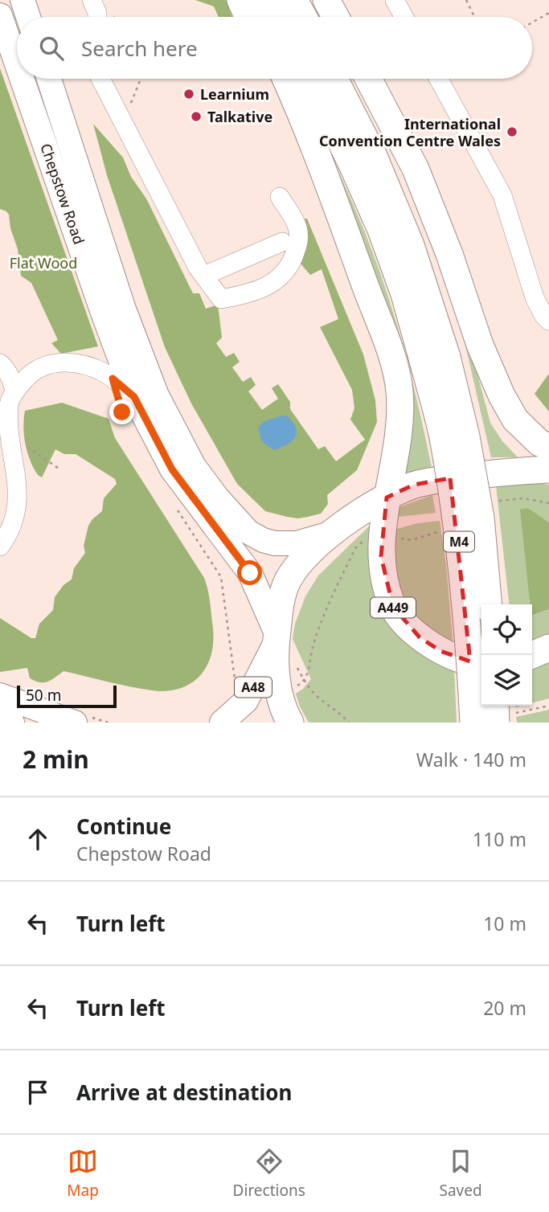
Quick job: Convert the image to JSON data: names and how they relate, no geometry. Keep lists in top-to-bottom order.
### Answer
{
  "streets": {
    "highway": ["M4", "A449"],
    "main road": ["Chepstow Road", "A48"]
  },
  "crossings": [
    ["Chepstow Road", "A48"]
  ],
  "parks": ["Flat Wood"],
  "places": ["Learnium", "Talkative", "International Convention Centre Wales"],
  "scale_bar": "50 m",
  "page": {
    "search": "Search here",
    "scale": "50 m",
    "heading": ["2 min", "Walk · 140 m"],
    "list": [
      ["Continue", "Chepstow Road", "110 m"],
      ["Turn left", "10 m"],
      ["Turn left", "20 m"],
      "Arrive at destination"
    ],
    "nav": ["Map", "Directions", "Saved"]
  }
}
